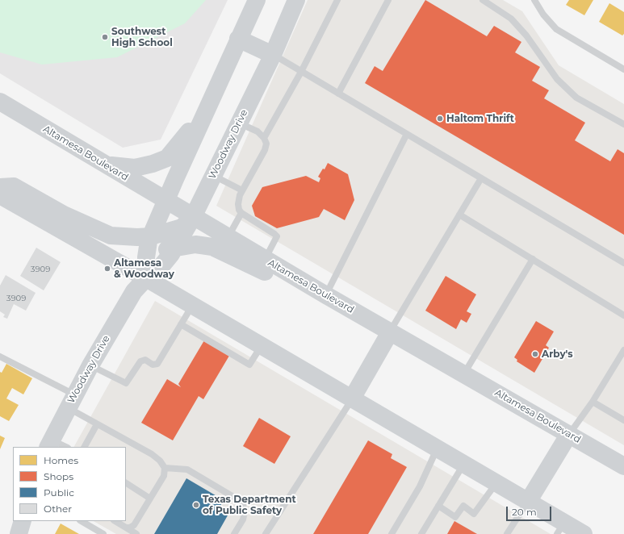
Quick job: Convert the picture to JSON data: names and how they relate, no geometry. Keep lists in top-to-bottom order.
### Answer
{
  "streets": {
    "main road": ["Woodway Drive", "Altamesa Boulevard"]
  },
  "crossings": [
    ["Woodway Drive", "Altamesa Boulevard"]
  ],
  "places": [
    "Southwest High School",
    "Haltom Thrift",
    "Altamesa & Woodway",
    "Arby's",
    "Texas Department of Public Safety"
  ],
  "house_numbers": ["3909", "3909"],
  "legend": [
    "Homes",
    "Shops",
    "Public",
    "Other"
  ],
  "scale_bar": "20 m"
}
